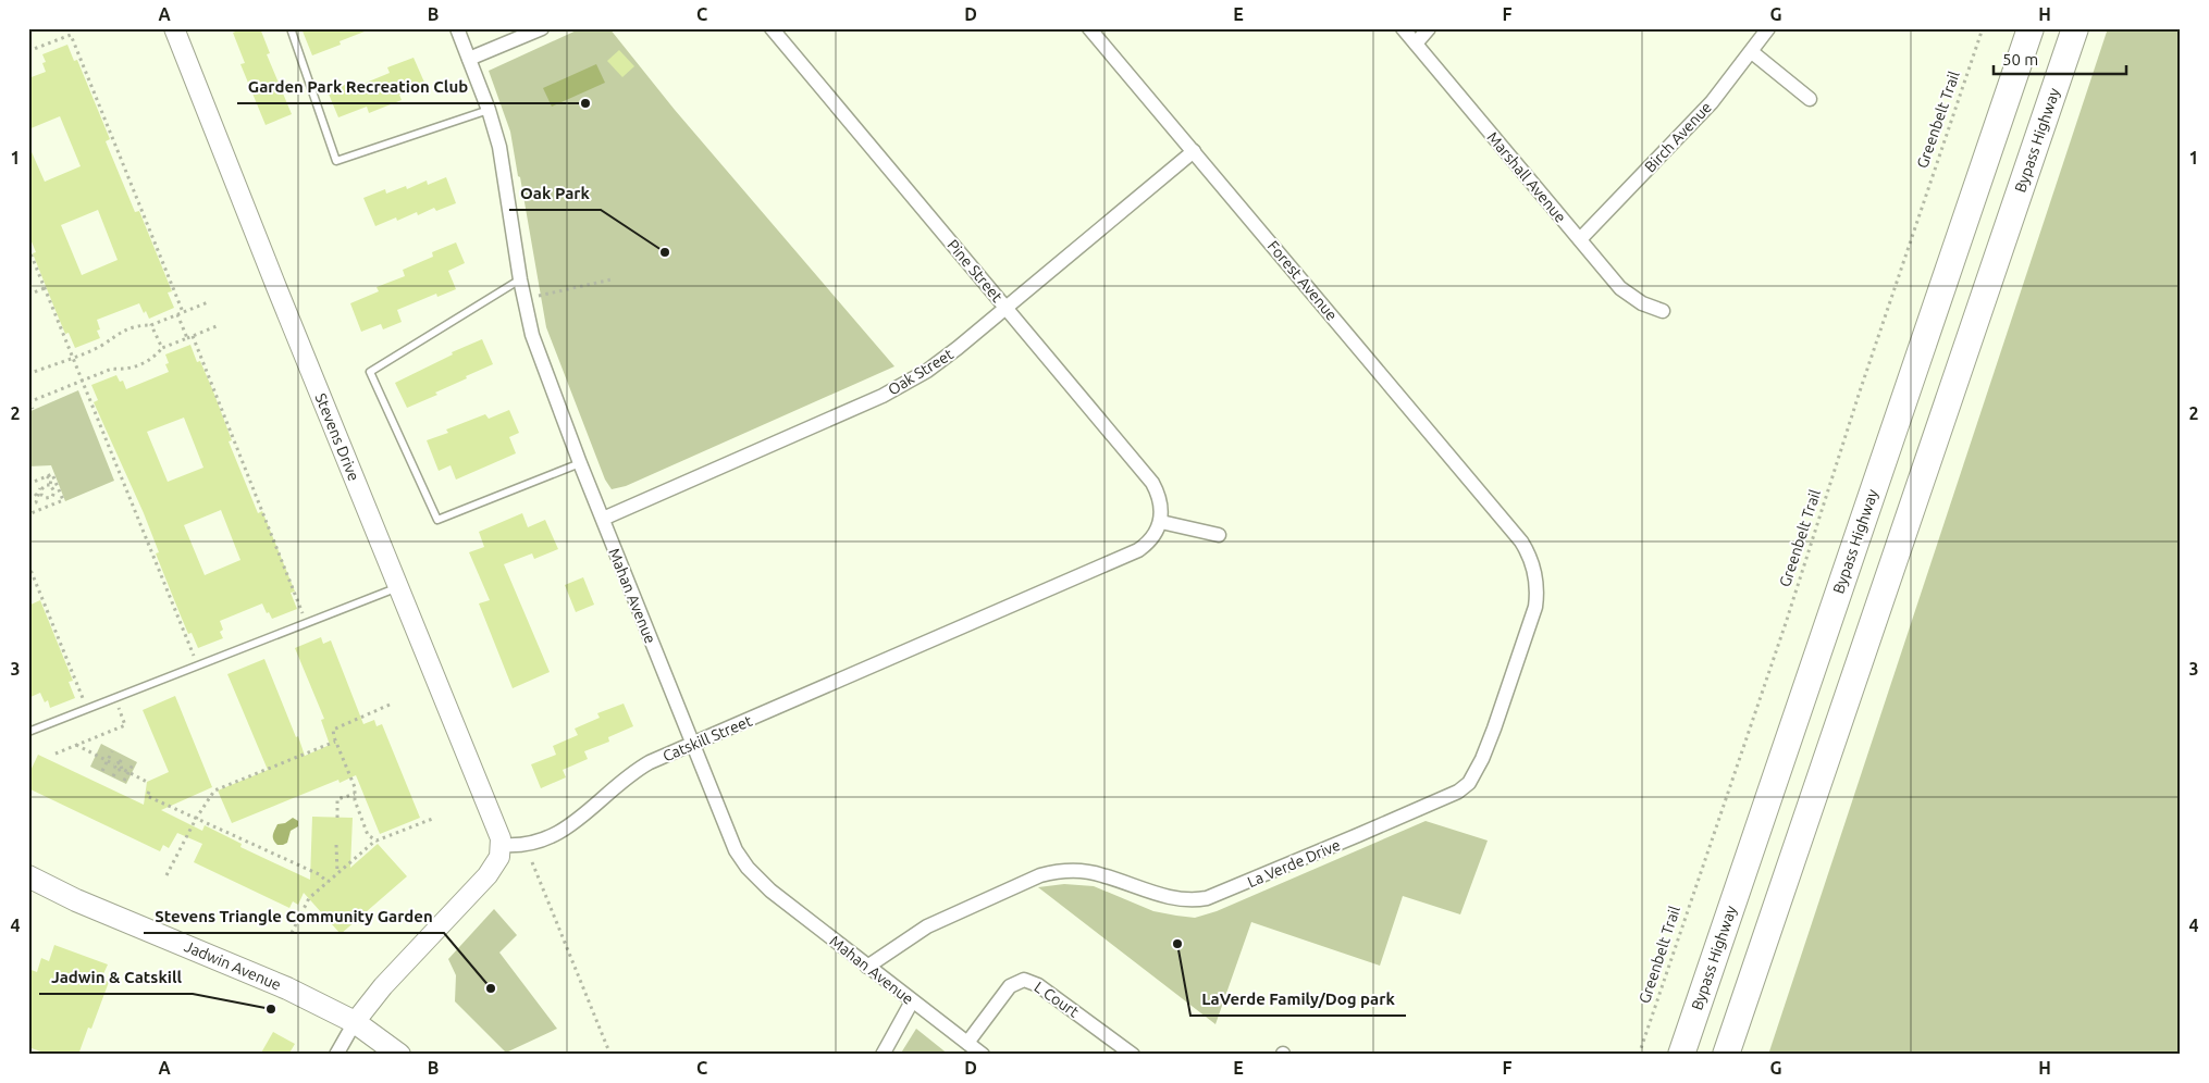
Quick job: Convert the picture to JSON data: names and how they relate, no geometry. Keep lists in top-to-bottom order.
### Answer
{
  "streets": {
    "highway": ["Bypass Highway"],
    "main road": ["Jadwin Avenue"],
    "street": [
      "Birch Avenue",
      "Marshall Avenue",
      "Pine Street",
      "Forest Avenue",
      "Oak Street",
      "Stevens Drive",
      "Mahan Avenue",
      "Catskill Street",
      "La Verde Drive",
      "L Court"
    ],
    "path": ["Greenbelt Trail"]
  },
  "crossings": [
    ["Birch Avenue", "Marshall Avenue"],
    ["Pine Street", "Oak Street"],
    ["Pine Street", "Catskill Street"],
    ["Forest Avenue", "Oak Street"],
    ["Forest Avenue", "La Verde Drive"],
    ["Oak Street", "Mahan Avenue"],
    ["Stevens Drive", "Catskill Street"],
    ["Mahan Avenue", "Catskill Street"],
    ["Mahan Avenue", "La Verde Drive"],
    ["Mahan Avenue", "L Court"]
  ],
  "places": [
    "Garden Park Recreation Club",
    "Oak Park",
    "LaVerde Family/Dog park",
    "Stevens Triangle Community Garden",
    "Jadwin & Catskill"
  ],
  "scale_bar": "50 m",
  "grid": {
    "columns": [
      "A",
      "B",
      "C",
      "D",
      "E",
      "F",
      "G",
      "H"
    ],
    "rows": [
      "1",
      "2",
      "3",
      "4"
    ]
  }
}
